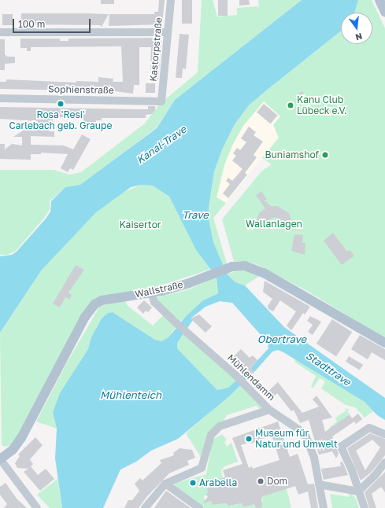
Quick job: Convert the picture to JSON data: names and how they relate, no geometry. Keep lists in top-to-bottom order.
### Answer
{
  "streets": {
    "main road": ["Wallstraße"],
    "street": ["Kastorpstraße", "Sophienstraße", "Mühlendamm"]
  },
  "crossings": [
    ["Kastorpstraße", "Sophienstraße"],
    ["Wallstraße", "Mühlendamm"]
  ],
  "water": [
    "Kanal-Trave",
    "Trave",
    "Obertrave",
    "Stadttrave",
    "Mühlenteich"
  ],
  "parks": ["Wallanlagen", "Kaisertor"],
  "places": [
    "Rosa 'Resi' Carlebach geb. Graupe",
    "Kanu Club Lübeck e.V.",
    "Buniamshof",
    "Museum für Natur und Umwelt",
    "Dom",
    "Arabella"
  ],
  "scale_bar": "100 m",
  "north": "bottom"
}
